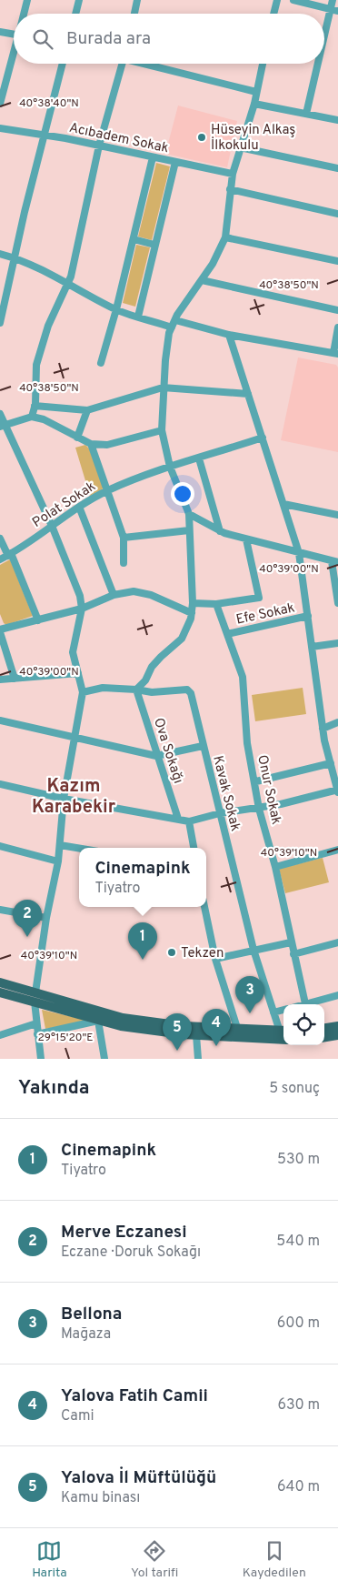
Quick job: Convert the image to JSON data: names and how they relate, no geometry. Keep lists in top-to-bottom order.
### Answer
{
  "streets": {
    "street": [
      "Acıbadem Sokak",
      "Polat Sokak",
      "Efe Sokak",
      "Ova Sokağı",
      "Onur Sokak",
      "Kavak Sokak"
    ]
  },
  "crossings": [
    ["Efe Sokak", "Onur Sokak"],
    ["Ova Sokağı", "Kavak Sokak"]
  ],
  "districts": ["Kazım Karabekir"],
  "places": ["Hüseyin Alkaş İlkokulu", "Tekzen"],
  "page": {
    "search": "Burada ara",
    "popup": ["Cinemapink", "Tiyatro"],
    "pins": [
      "2",
      "1",
      "3",
      "4",
      "5"
    ],
    "heading": ["Yakında", "5 sonuç"],
    "list": [
      {
        "mark": "1",
        "name": "Cinemapink",
        "note": "Tiyatro",
        "value": "530 m"
      },
      {
        "mark": "2",
        "name": "Merve Eczanesi",
        "note": "Eczane · Doruk Sokağı",
        "value": "540 m"
      },
      {
        "mark": "3",
        "name": "Bellona",
        "note": "Mağaza",
        "value": "600 m"
      },
      {
        "mark": "4",
        "name": "Yalova Fatih Camii",
        "note": "Cami",
        "value": "630 m"
      },
      {
        "mark": "5",
        "name": "Yalova İl Müftülüğü",
        "note": "Kamu binası",
        "value": "640 m"
      }
    ],
    "nav": ["Harita", "Yol tarifi", "Kaydedilen"]
  },
  "coordinates": [
    "40°38'40\"N",
    "40°38'50\"N",
    "40°39'00\"N",
    "40°39'10\"N",
    "29°15'20\"E"
  ]
}
